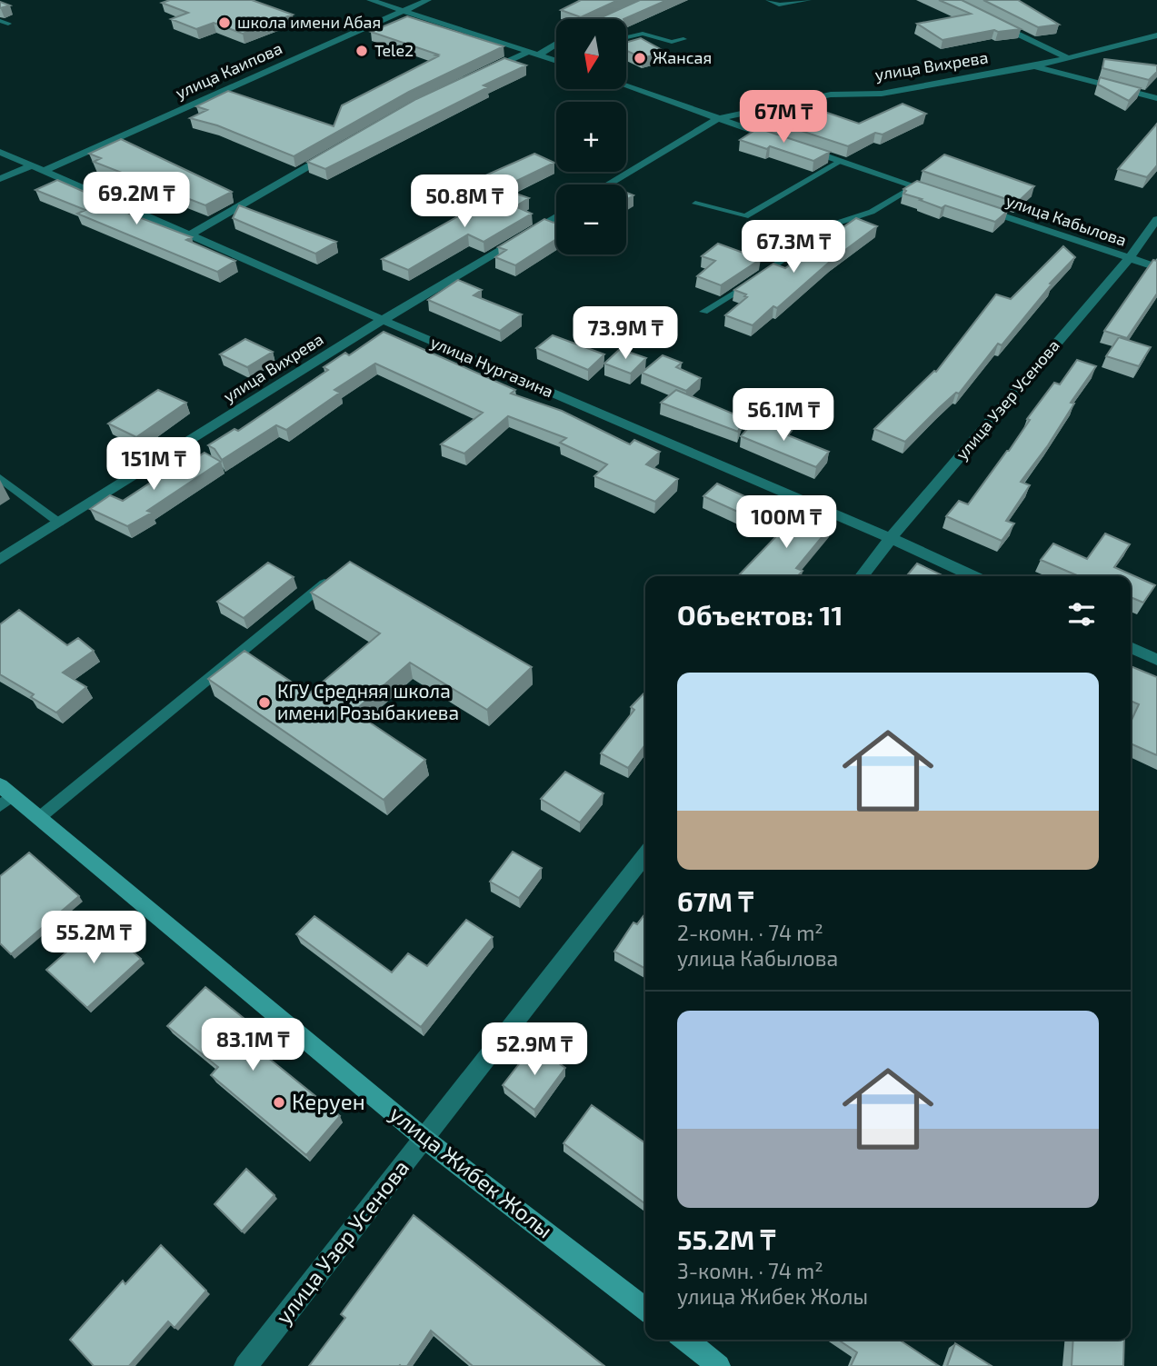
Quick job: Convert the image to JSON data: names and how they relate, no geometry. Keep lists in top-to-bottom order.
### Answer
{
  "streets": {
    "main road": ["улица Жибек Жолы"],
    "street": [
      "улица Вихрева",
      "улица Каипова",
      "улица Кабылова",
      "улица Нургазина",
      "улица Узер Усенова"
    ]
  },
  "crossings": [
    ["улица Вихрева", "улица Нургазина"],
    ["улица Каипова", "улица Нургазина"],
    ["улица Кабылова", "улица Узер Усенова"],
    ["улица Нургазина", "улица Узер Усенова"],
    ["улица Узер Усенова", "улица Жибек Жолы"]
  ],
  "places": [
    "школа имени Абая",
    "Tele2",
    "Жансая",
    "КГУ Средняя школа имени Розыбакиева",
    "Керуен"
  ],
  "north": "bottom",
  "page": {
    "map_buttons": ["+", "−"],
    "price": [
      "67M ₸",
      "69.2M ₸",
      "50.8M ₸",
      "67.3M ₸",
      "73.9M ₸",
      "56.1M ₸",
      "151M ₸",
      "100M ₸",
      "55.2M ₸",
      "83.1M ₸",
      "52.9M ₸"
    ],
    "heading": "Объектов: 11",
    "list": [
      {
        "name": "67M ₸",
        "note": "2-комн. · 74 m² · улица Кабылова"
      },
      {
        "name": "55.2M ₸",
        "note": "3-комн. · 74 m² · улица Жибек Жолы"
      }
    ]
  }
}
